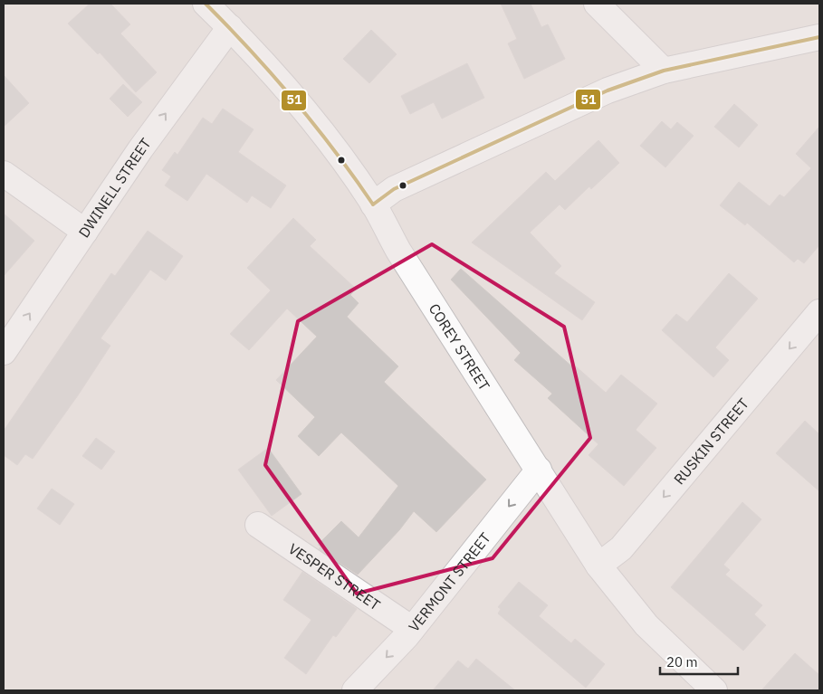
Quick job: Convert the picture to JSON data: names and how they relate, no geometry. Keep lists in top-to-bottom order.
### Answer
{
  "streets": {
    "street": [
      "DWINELL STREET",
      "COREY STREET",
      "RUSKIN STREET",
      "VESPER STREET",
      "VERMONT STREET"
    ]
  },
  "crossings": [
    ["DWINELL STREET", "COREY STREET"],
    ["COREY STREET", "RUSKIN STREET"],
    ["COREY STREET", "VERMONT STREET"],
    ["VESPER STREET", "VERMONT STREET"]
  ],
  "one_way": ["DWINELL STREET", "RUSKIN STREET", "VERMONT STREET"],
  "lines": ["transit line 51"],
  "scale_bar": "20 m"
}
